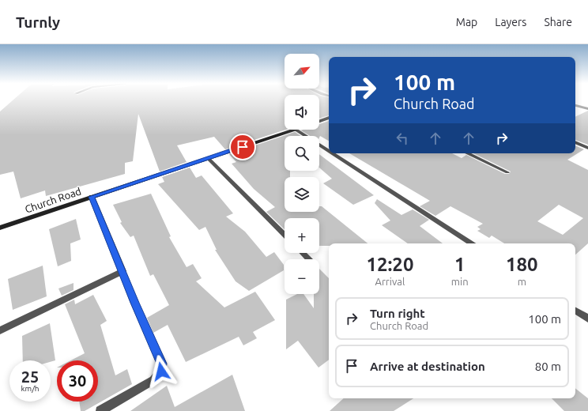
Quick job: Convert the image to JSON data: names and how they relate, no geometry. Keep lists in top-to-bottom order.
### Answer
{
  "streets": {
    "street": ["Church Road"]
  },
  "north": "top right",
  "page": {
    "header": "Turnly",
    "nav": ["Map", "Layers", "Share"],
    "map_buttons": ["+", "−"],
    "turn": ["100 m", "Church Road"],
    "eta": [
      "12:20",
      "Arrival",
      "1",
      "min",
      "180",
      "m"
    ],
    "list": [
      {
        "name": "Turn right",
        "note": "Church Road",
        "value": "100 m"
      },
      {
        "name": "Arrive at destination",
        "value": "80 m"
      }
    ],
    "speed": "25 km/h",
    "limit": "30"
  }
}
